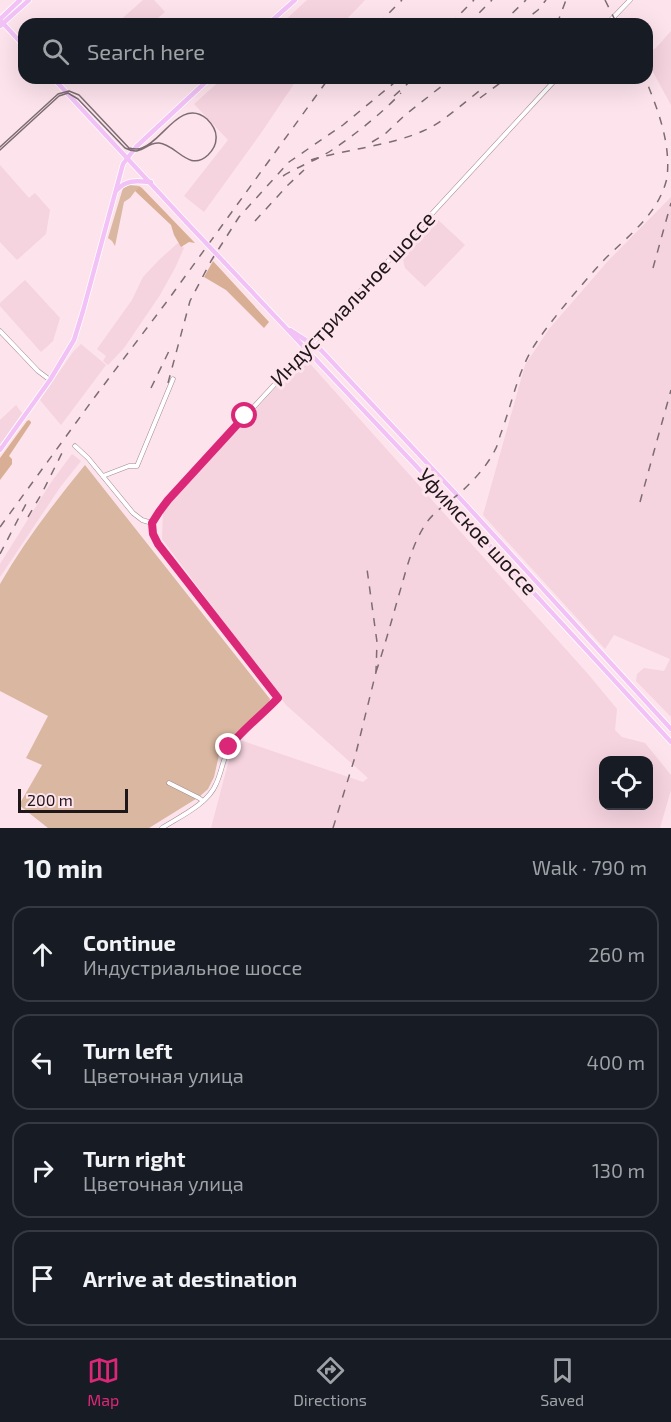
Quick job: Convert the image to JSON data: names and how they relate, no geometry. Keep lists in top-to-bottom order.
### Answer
{
  "streets": {
    "main road": ["Уфимское шоссе"],
    "street": ["Индустриальное шоссе"]
  },
  "crossings": [
    ["Индустриальное шоссе", "Уфимское шоссе"]
  ],
  "scale_bar": "200 m",
  "page": {
    "search": "Search here",
    "scale": "200 m",
    "heading": ["10 min", "Walk · 790 m"],
    "list": [
      ["Continue", "Индустриальное шоссе", "260 m"],
      ["Turn left", "Цветочная улица", "400 m"],
      ["Turn right", "Цветочная улица", "130 m"],
      "Arrive at destination"
    ],
    "nav": ["Map", "Directions", "Saved"]
  }
}
